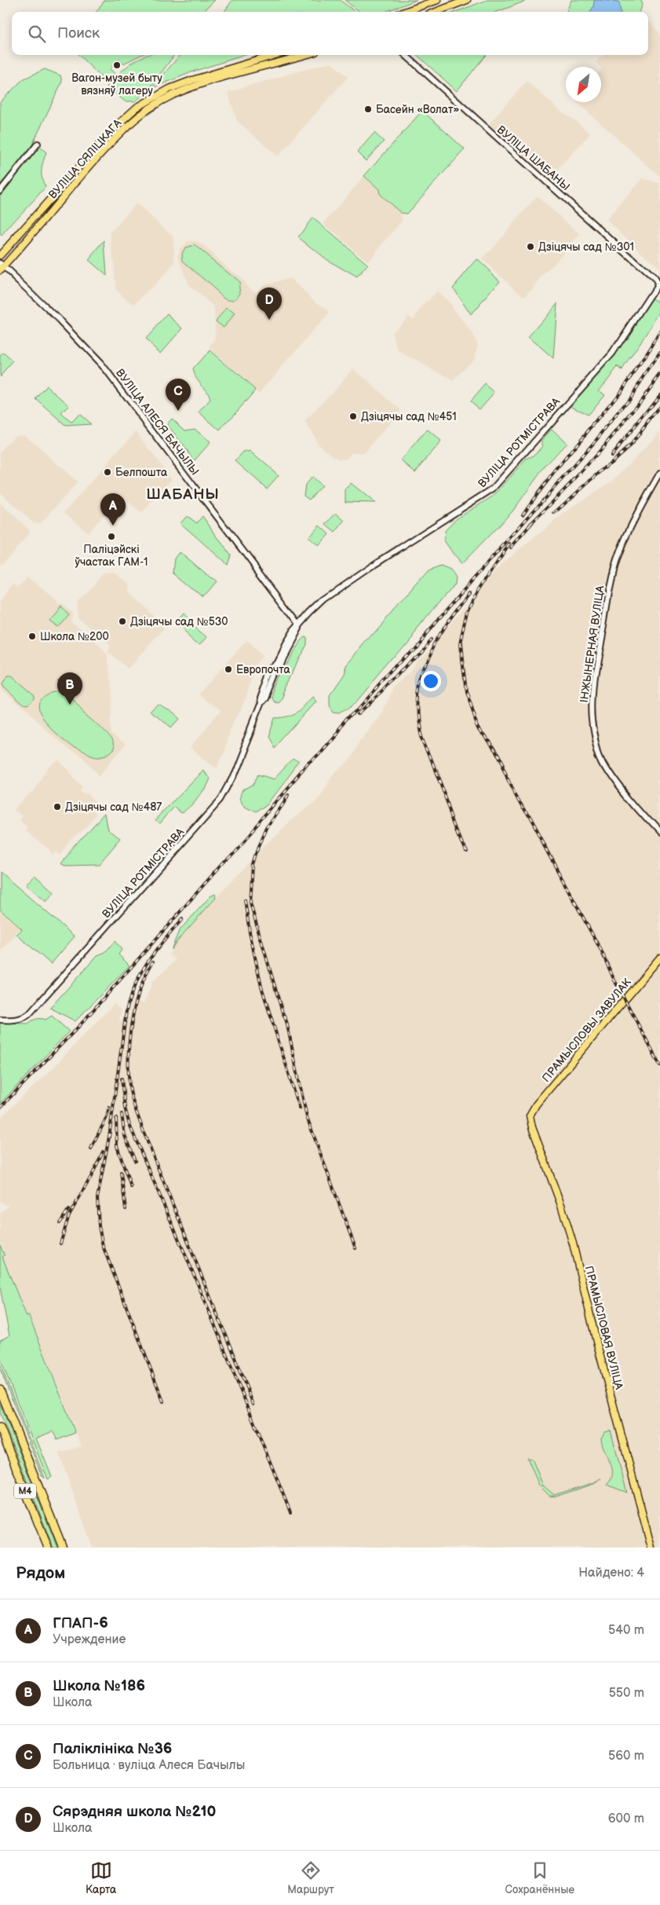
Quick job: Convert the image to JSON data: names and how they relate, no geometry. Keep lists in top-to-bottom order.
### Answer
{
  "streets": {
    "highway": ["М4"],
    "main road": ["ВУЛІЦА СЯЛІЦКАГА", "ПРАМЫСЛОВЫ ЗАВУЛАК", "ПРАМЫСЛОВАЯ ВУЛІЦА"],
    "street": [
      "ВУЛІЦА ШАБАНЫ",
      "ВУЛІЦА АЛЕСЯ БАЧЫЛЫ",
      "ВУЛІЦА РОТМІСТРАВА",
      "ІНЖЫНЕРНАЯ ВУЛІЦА"
    ]
  },
  "crossings": [
    ["ВУЛІЦА ШАБАНЫ", "ВУЛІЦА РОТМІСТРАВА"],
    ["ВУЛІЦА СЯЛІЦКАГА", "ВУЛІЦА АЛЕСЯ БАЧЫЛЫ"],
    ["ВУЛІЦА АЛЕСЯ БАЧЫЛЫ", "ВУЛІЦА РОТМІСТРАВА"],
    ["ПРАМЫСЛОВЫ ЗАВУЛАК", "ПРАМЫСЛОВАЯ ВУЛІЦА"]
  ],
  "districts": ["ШАБАНЫ"],
  "places": [
    "Вагон-музей быту вязняў лагеру",
    "Басейн «Волат»",
    "Дзіцячы сад №301",
    "Дзіцячы сад №451",
    "Белпошта",
    "Паліцэйскі ўчастак ГАМ-1",
    "Дзіцячы сад №530",
    "Школа №200",
    "Европочта",
    "Дзіцячы сад №487"
  ],
  "north": "bottom left",
  "page": {
    "search": "Поиск",
    "pins": [
      "D",
      "C",
      "A",
      "B"
    ],
    "heading": ["Рядом", "Найдено: 4"],
    "list": [
      {
        "mark": "A",
        "name": "ГПАП-6",
        "note": "Учреждение",
        "value": "540 m"
      },
      {
        "mark": "B",
        "name": "Школа №186",
        "note": "Школа",
        "value": "550 m"
      },
      {
        "mark": "C",
        "name": "Паліклініка №36",
        "note": "Больница · вуліца Алеся Бачылы",
        "value": "560 m"
      },
      {
        "mark": "D",
        "name": "Сярэдняя школа №210",
        "note": "Школа",
        "value": "600 m"
      }
    ],
    "nav": ["Карта", "Маршрут", "Сохранённые"]
  }
}
